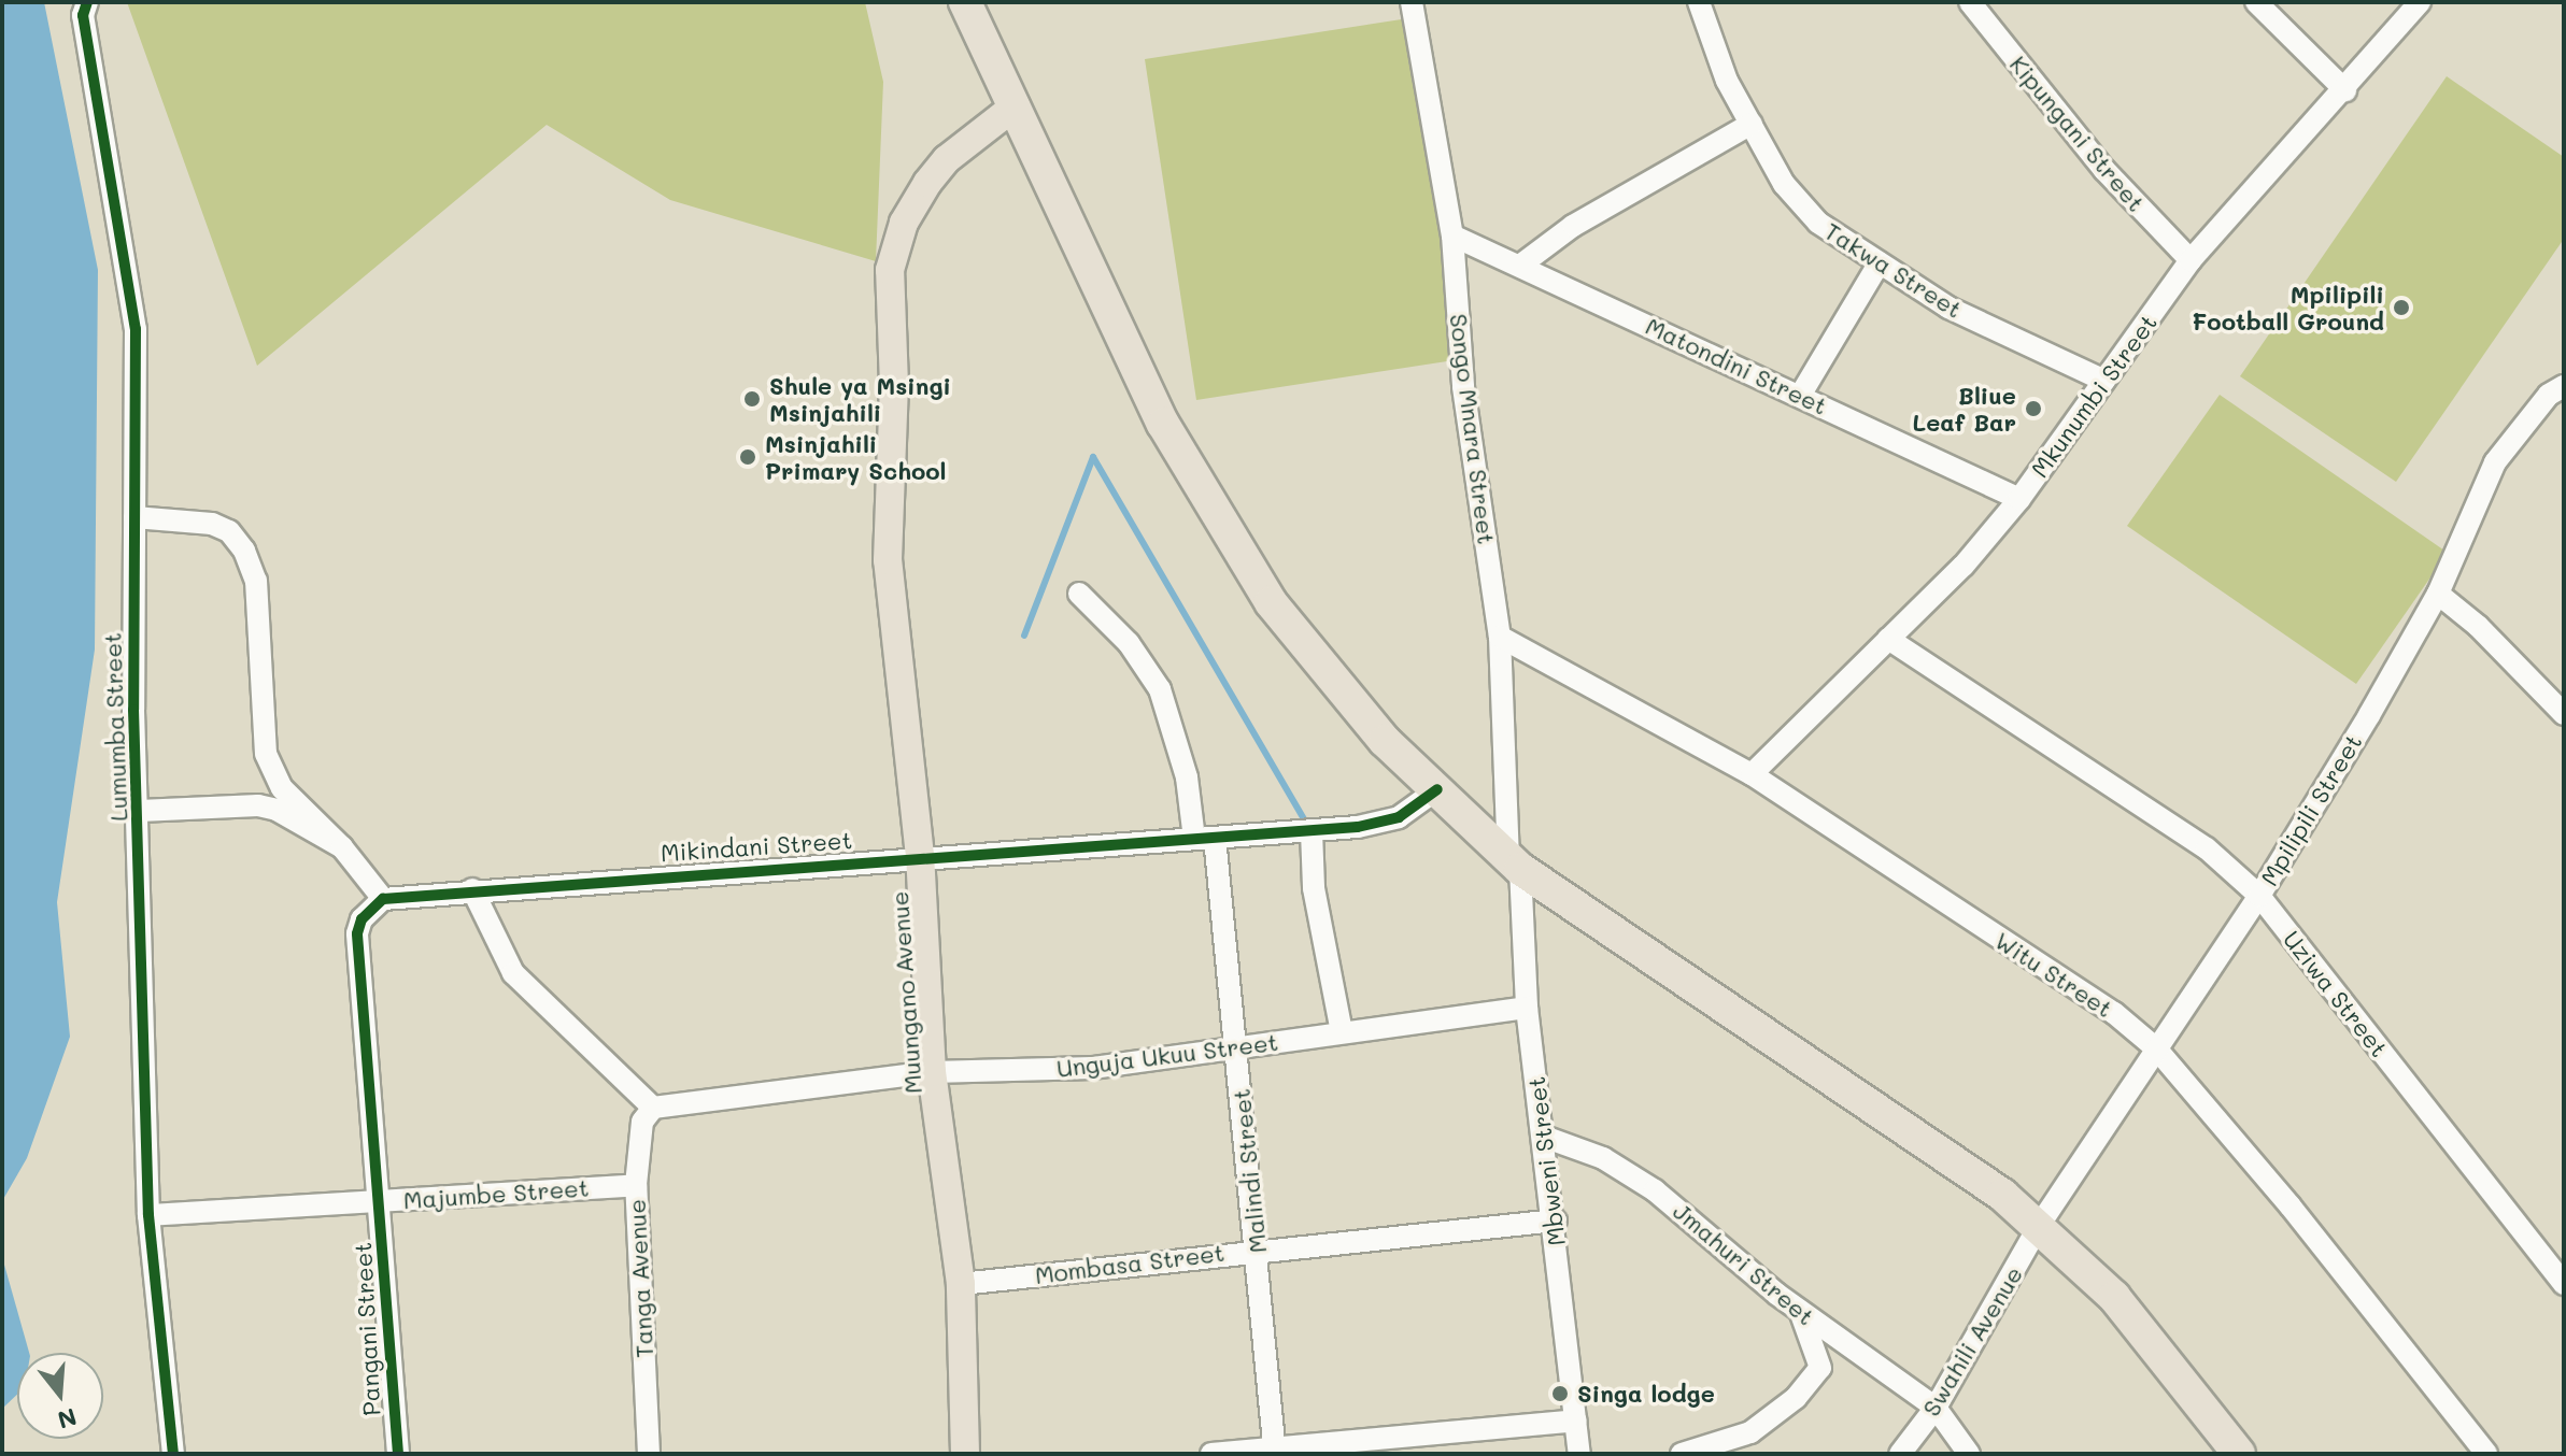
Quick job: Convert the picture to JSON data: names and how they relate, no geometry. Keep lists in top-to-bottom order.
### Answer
{
  "streets": {
    "main road": ["Muungano Avenue"],
    "street": [
      "Kipungani Street",
      "Takwa Street",
      "Matondini Street",
      "Mkunumbi Street",
      "Songo Mnara Street",
      "Lumumba Street",
      "Mpilipili Street",
      "Mikindani Street",
      "Witu Street",
      "Uziwa Street",
      "Unguja Ukuu Street",
      "Mbweni Street",
      "Malindi Street",
      "Majumbe Street",
      "Mombasa Street",
      "Jmahuri Street",
      "Tanga Avenue",
      "Pangani Street",
      "Swahili Avenue"
    ]
  },
  "crossings": [
    ["Kipungani Street", "Mkunumbi Street"],
    ["Takwa Street", "Mkunumbi Street"],
    ["Matondini Street", "Mkunumbi Street"],
    ["Matondini Street", "Songo Mnara Street"],
    ["Mkunumbi Street", "Witu Street"],
    ["Mkunumbi Street", "Uziwa Street"],
    ["Songo Mnara Street", "Witu Street"],
    ["Songo Mnara Street", "Mbweni Street"],
    ["Lumumba Street", "Majumbe Street"],
    ["Mpilipili Street", "Witu Street"],
    ["Mpilipili Street", "Uziwa Street"],
    ["Mpilipili Street", "Swahili Avenue"],
    ["Mikindani Street", "Muungano Avenue"],
    ["Mikindani Street", "Malindi Street"],
    ["Muungano Avenue", "Unguja Ukuu Street"],
    ["Muungano Avenue", "Mombasa Street"],
    ["Unguja Ukuu Street", "Mbweni Street"],
    ["Unguja Ukuu Street", "Malindi Street"],
    ["Unguja Ukuu Street", "Tanga Avenue"],
    ["Mbweni Street", "Mombasa Street"],
    ["Mbweni Street", "Jmahuri Street"],
    ["Malindi Street", "Mombasa Street"],
    ["Majumbe Street", "Tanga Avenue"],
    ["Majumbe Street", "Pangani Street"],
    ["Jmahuri Street", "Swahili Avenue"]
  ],
  "places": [
    "Mpilipili Football Ground",
    "Shule ya Msingi Msinjahili",
    "Bliue Leaf Bar",
    "Msinjahili Primary School",
    "Singa lodge"
  ],
  "north": "bottom"
}
